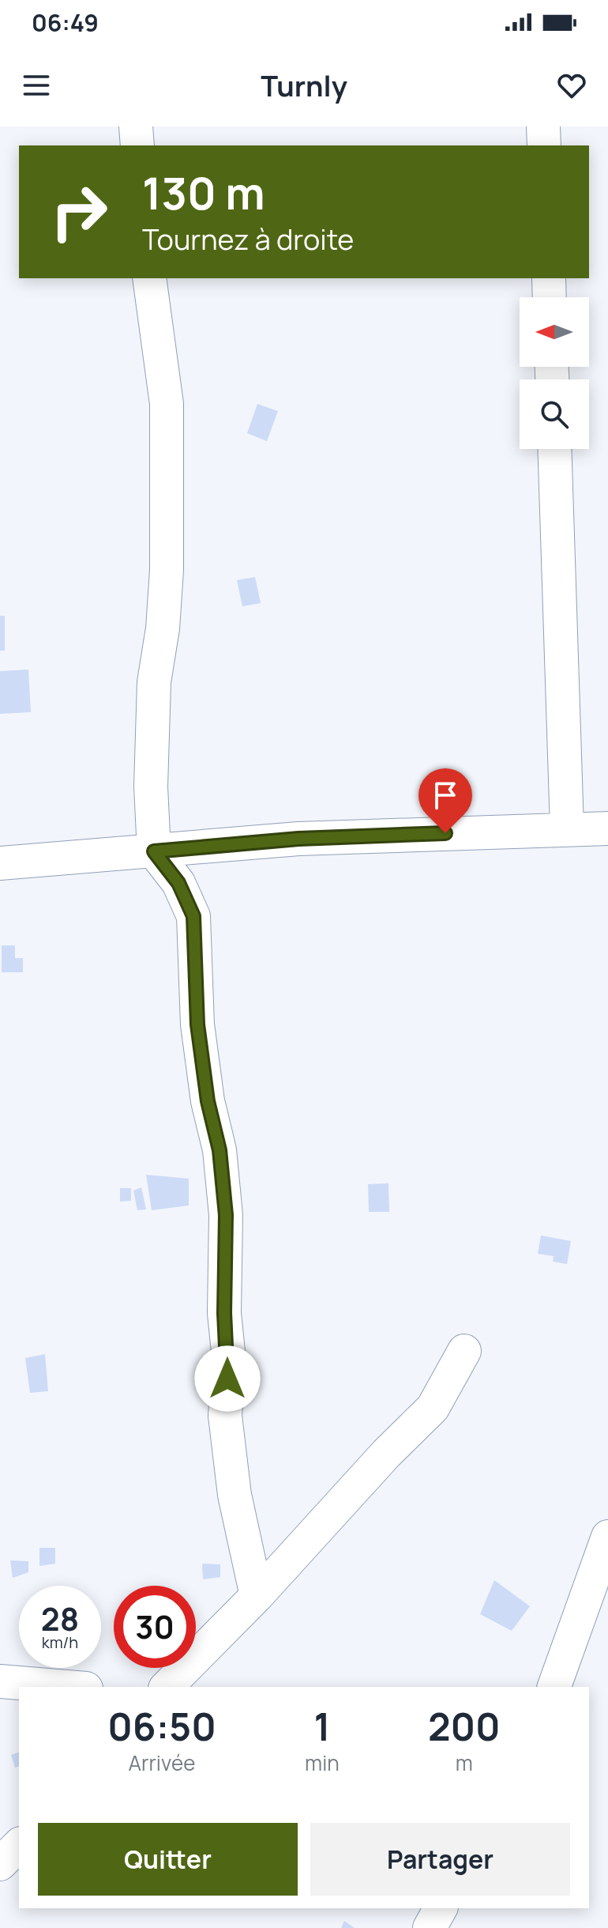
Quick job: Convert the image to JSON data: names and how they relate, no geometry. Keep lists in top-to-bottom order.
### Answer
{
  "north": "left",
  "page": {
    "status": "06:49",
    "header": "Turnly",
    "turn": ["130 m", "Tournez à droite"],
    "speed": "28 km/h",
    "limit": "30",
    "eta": [
      "06:50",
      "Arrivée",
      "1",
      "min",
      "200",
      "m"
    ],
    "buttons": ["Quitter", "Partager"]
  }
}
